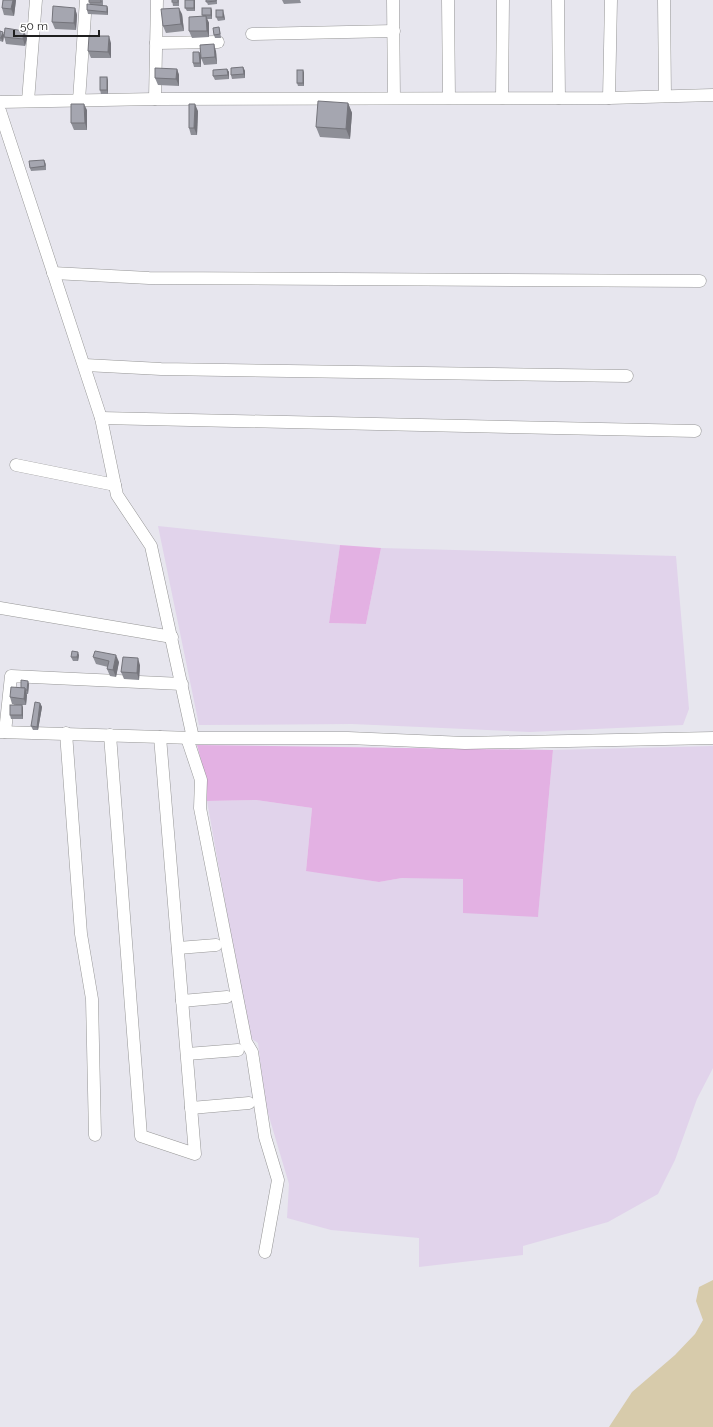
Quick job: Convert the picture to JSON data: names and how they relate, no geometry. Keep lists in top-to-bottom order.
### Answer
{
  "scale_bar": "50 m"
}
